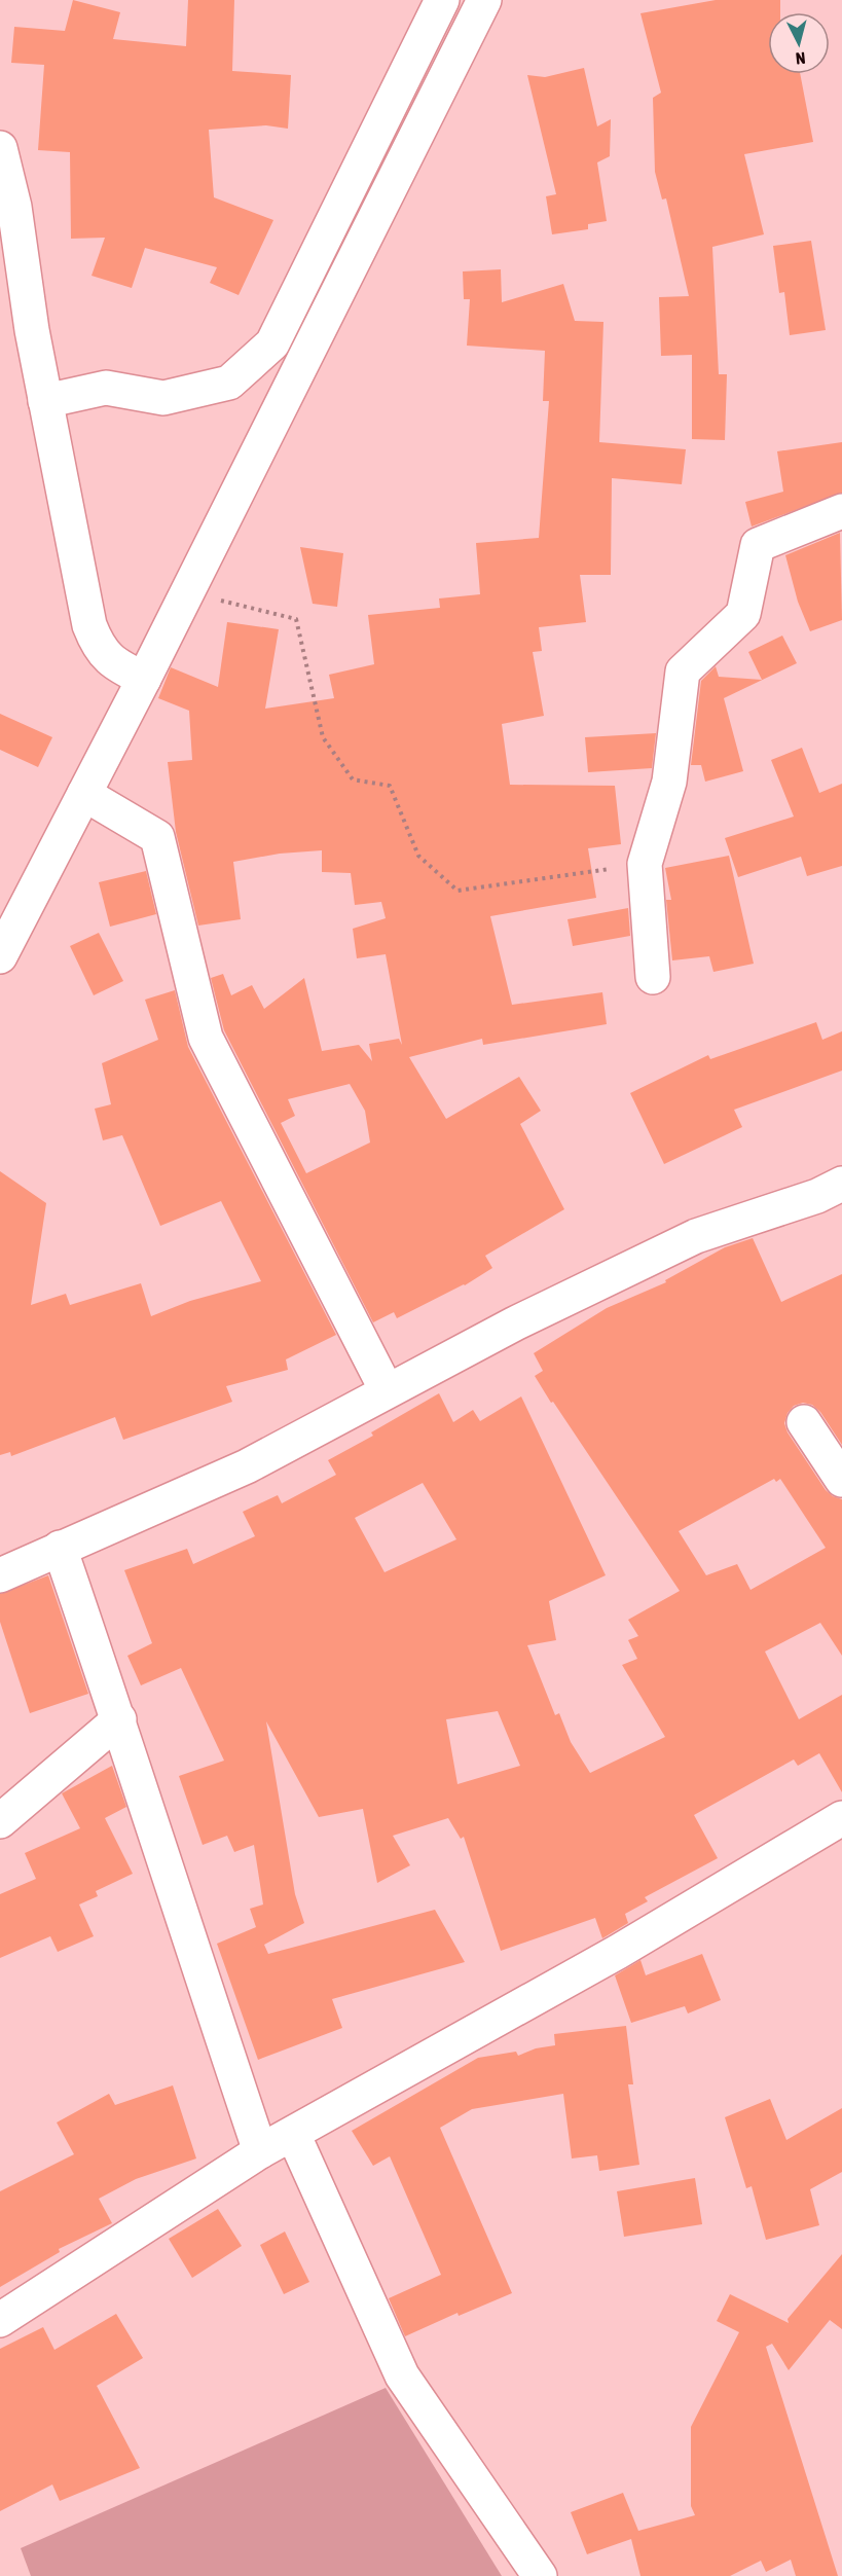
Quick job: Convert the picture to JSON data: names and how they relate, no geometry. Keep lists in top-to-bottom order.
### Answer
{
  "north": "bottom"
}
